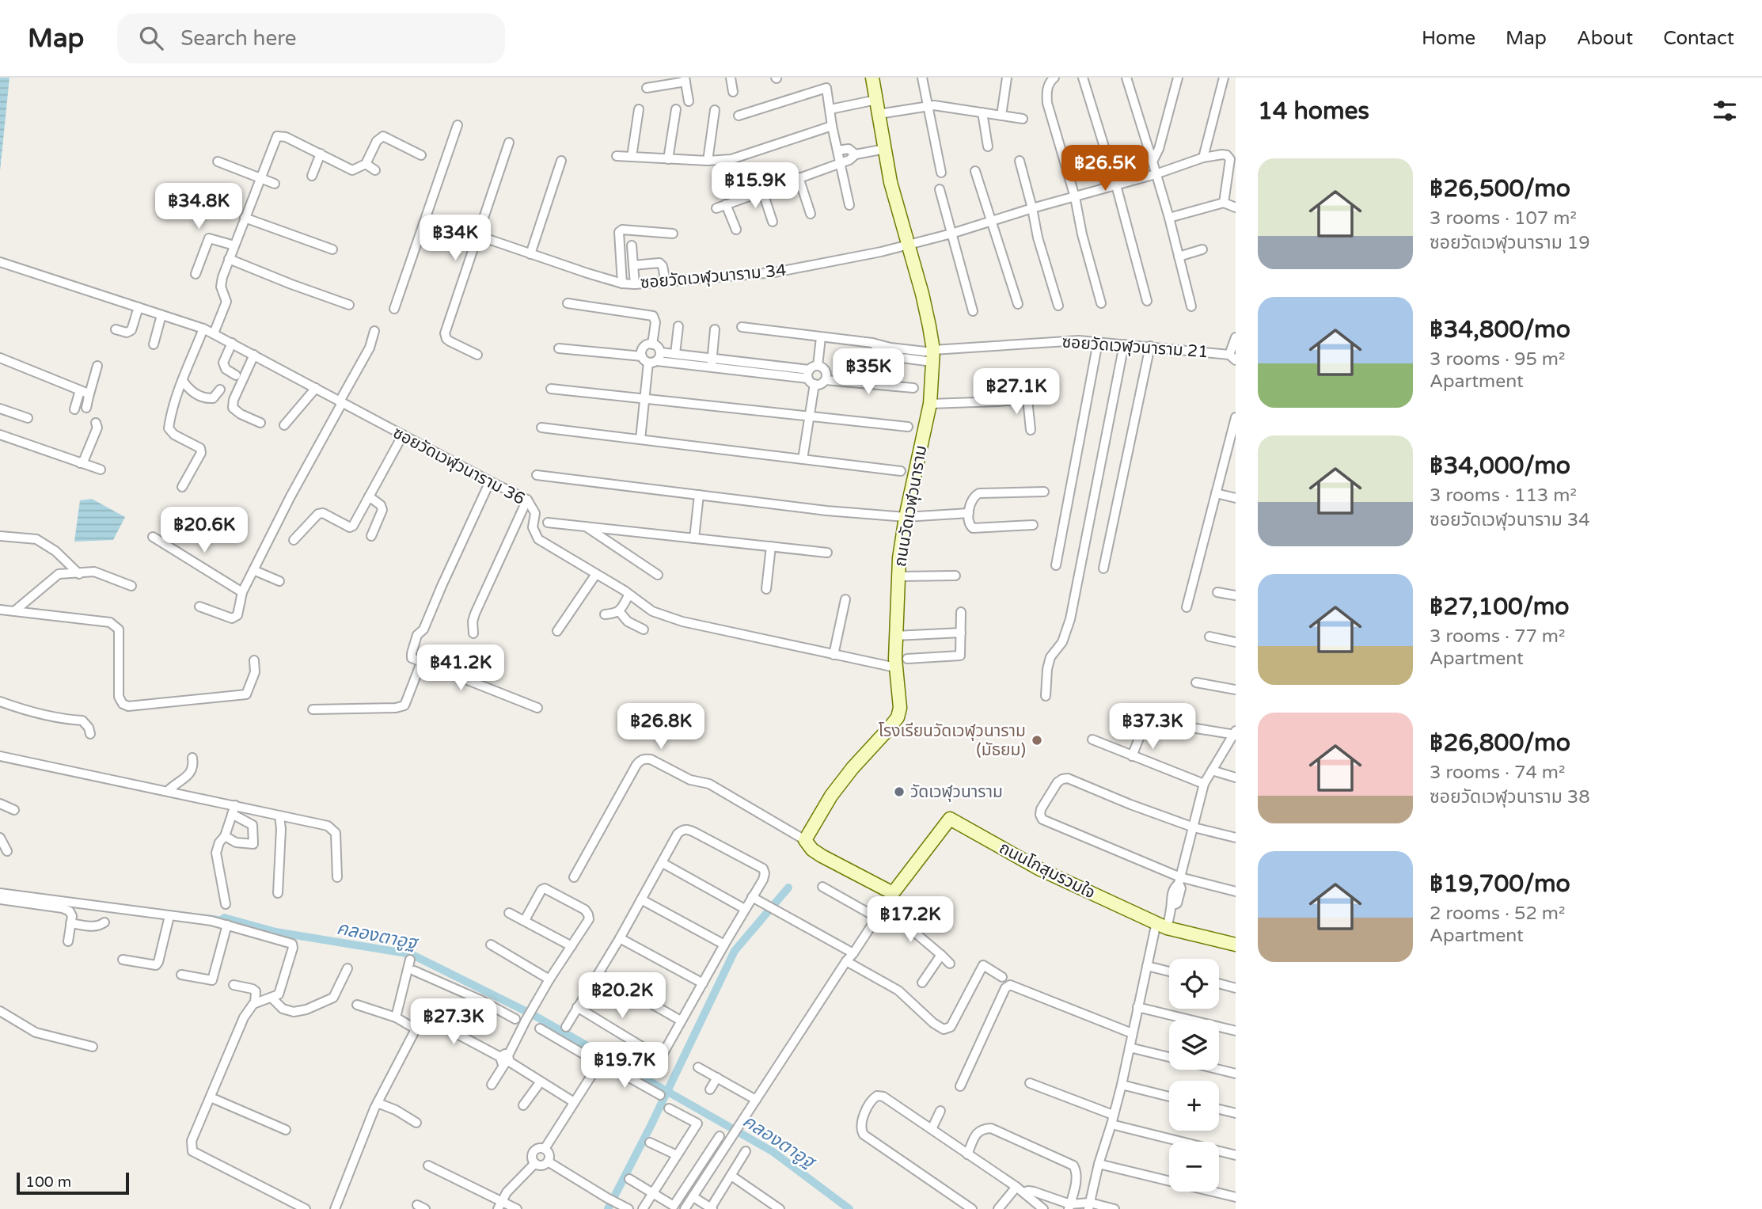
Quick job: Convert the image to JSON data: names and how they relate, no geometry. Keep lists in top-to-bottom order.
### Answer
{
  "streets": {
    "street": [
      "ซอยวัดเวฬุวนาราม 34",
      "ซอยวัดเวฬุวนาราม 21",
      "ซอยวัดเวฬุวนาราม 36",
      "ถนนวัดเวฬุวนาราม",
      "ถนนโกสุมรวมใจ"
    ]
  },
  "crossings": [
    ["ซอยวัดเวฬุวนาราม 34", "ถนนวัดเวฬุวนาราม"],
    ["ซอยวัดเวฬุวนาราม 21", "ถนนวัดเวฬุวนาราม"],
    ["ซอยวัดเวฬุวนาราม 36", "ถนนวัดเวฬุวนาราม"]
  ],
  "water": ["คลองตาอูฐ"],
  "places": ["โรงเรียนวัดเวฬุวนาราม (มัธยม)", "วัดเวฬุวนาราม"],
  "scale_bar": "100 m",
  "page": {
    "header": "Map",
    "search": "Search here",
    "nav": [
      "Home",
      "Map",
      "About",
      "Contact"
    ],
    "heading": "14 homes",
    "list": [
      {
        "name": "฿26,500/mo",
        "note": "3 rooms · 107 m² · ซอยวัดเวฬุวนาราม 19"
      },
      {
        "name": "฿34,800/mo",
        "note": "3 rooms · 95 m² · Apartment"
      },
      {
        "name": "฿34,000/mo",
        "note": "3 rooms · 113 m² · ซอยวัดเวฬุวนาราม 34"
      },
      {
        "name": "฿27,100/mo",
        "note": "3 rooms · 77 m² · Apartment"
      },
      {
        "name": "฿26,800/mo",
        "note": "3 rooms · 74 m² · ซอยวัดเวฬุวนาราม 38"
      },
      {
        "name": "฿19,700/mo",
        "note": "2 rooms · 52 m² · Apartment"
      }
    ],
    "price": [
      "฿26.5K",
      "฿15.9K",
      "฿34.8K",
      "฿34K",
      "฿35K",
      "฿27.1K",
      "฿20.6K",
      "฿41.2K",
      "฿26.8K",
      "฿37.3K",
      "฿17.2K",
      "฿20.2K",
      "฿27.3K",
      "฿19.7K"
    ],
    "map_buttons": ["+", "−"],
    "scale": "100 m"
  }
}
